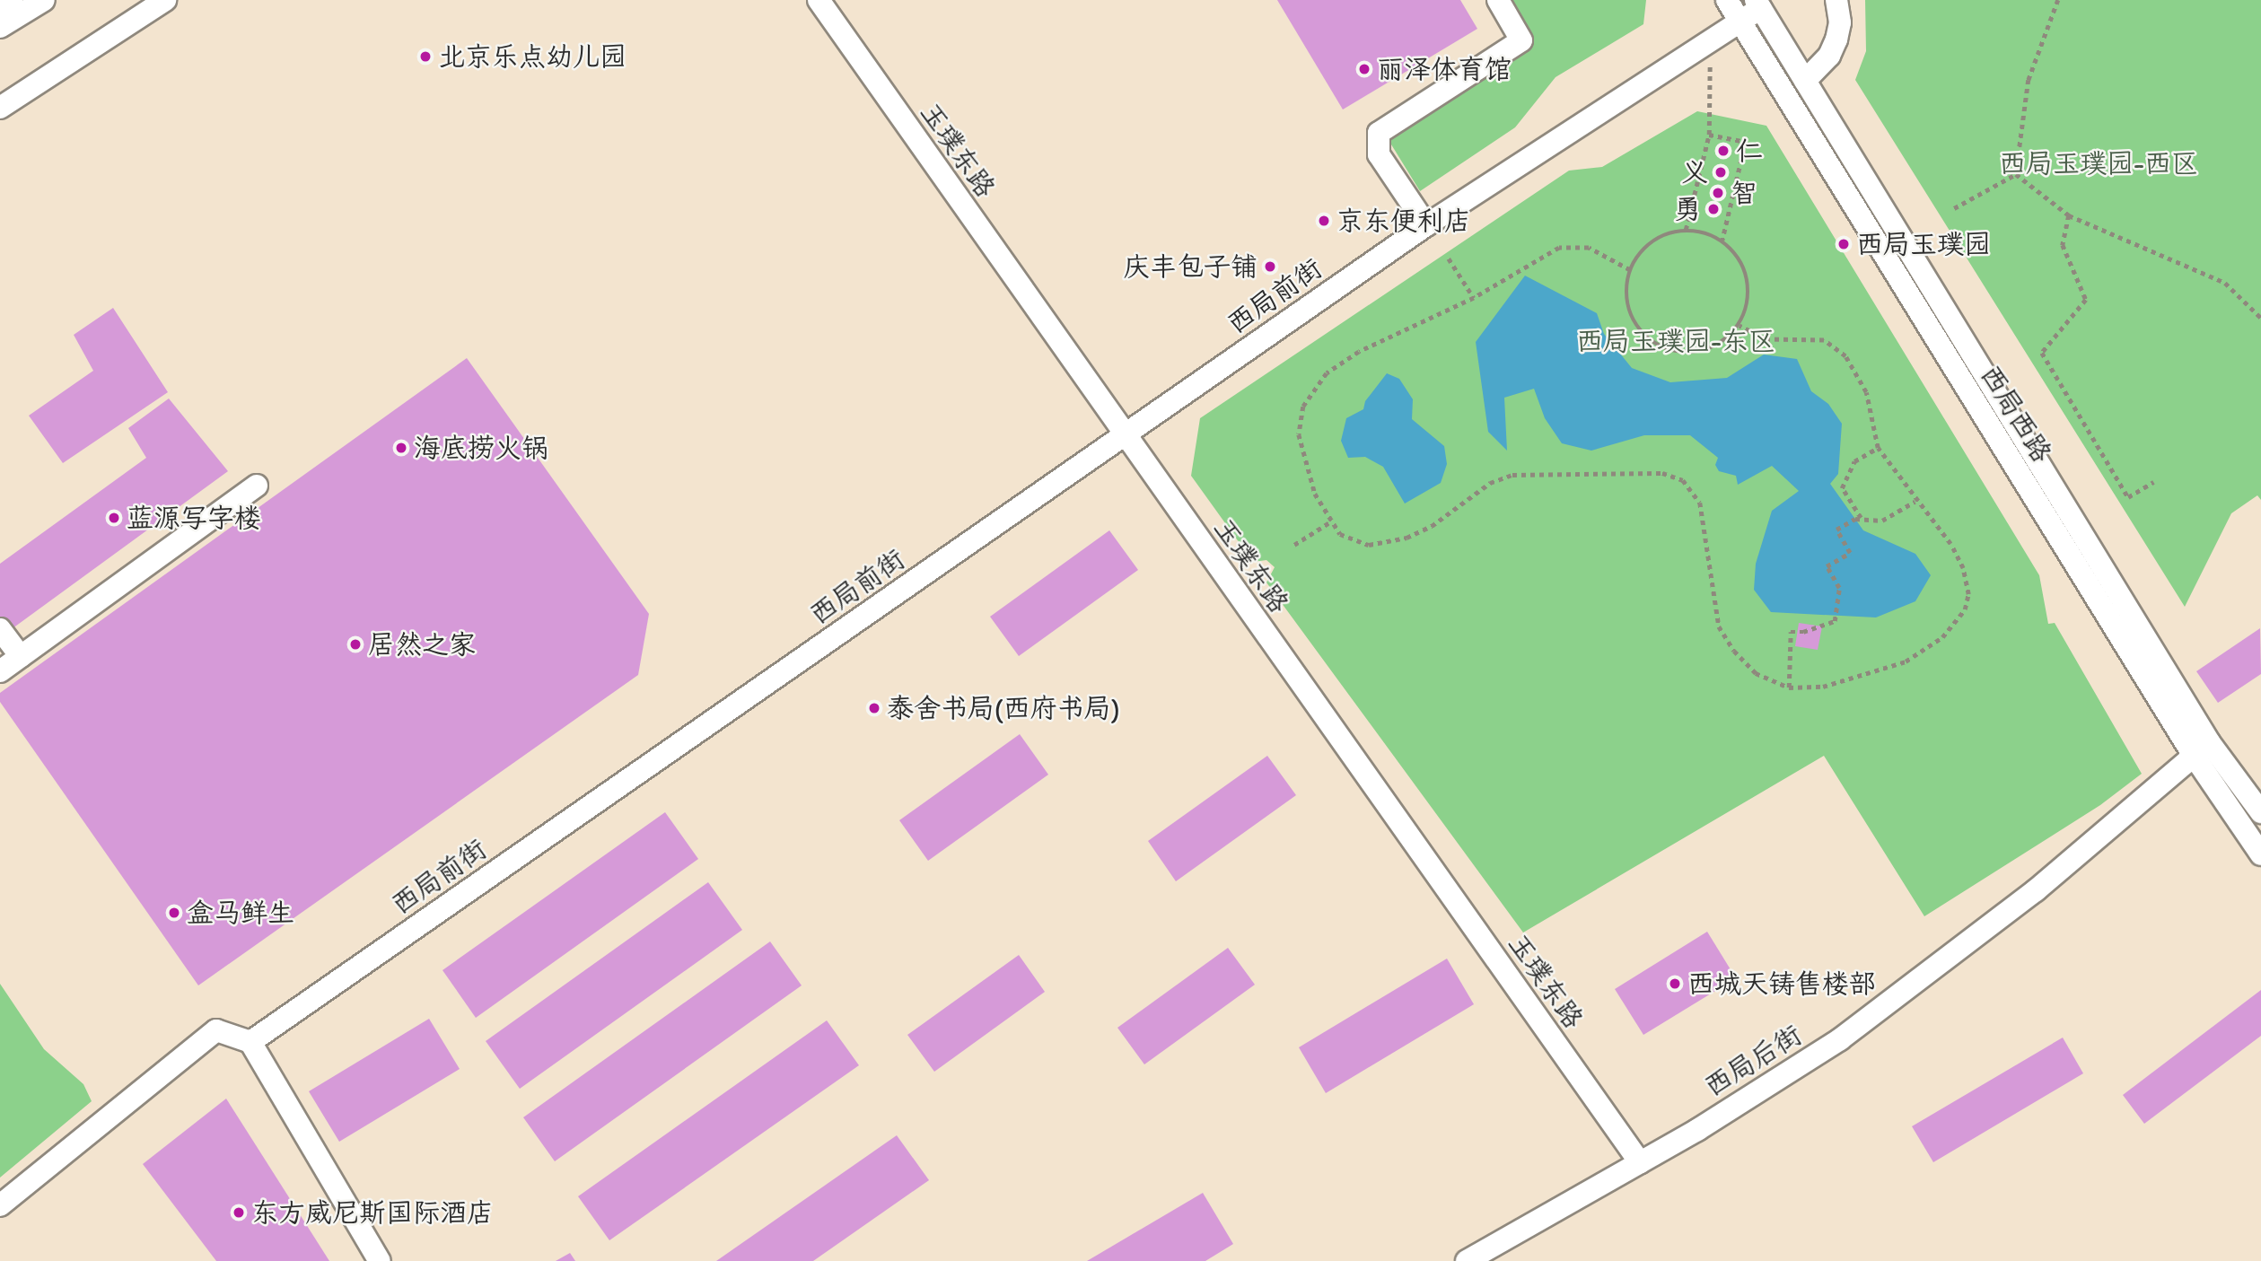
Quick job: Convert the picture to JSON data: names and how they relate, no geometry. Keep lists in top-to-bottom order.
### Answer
{
  "streets": {
    "street": [
      "玉璞东路",
      "西局前街",
      "西局西路",
      "西局后街"
    ]
  },
  "crossings": [
    ["玉璞东路", "西局前街"],
    ["玉璞东路", "西局后街"],
    ["西局前街", "西局西路"],
    ["西局西路", "西局后街"]
  ],
  "parks": ["西局玉璞园-西区", "西局玉璞园-东区"],
  "places": [
    "北京乐点幼儿园",
    "丽泽体育馆",
    "仁",
    "义",
    "智",
    "勇",
    "京东便利店",
    "西局玉璞园",
    "庆丰包子铺",
    "海底捞火锅",
    "蓝源写字楼",
    "居然之家",
    "泰舍书局(西府书局)",
    "盒马鲜生",
    "西城天铸售楼部",
    "东方威尼斯国际酒店"
  ]
}
